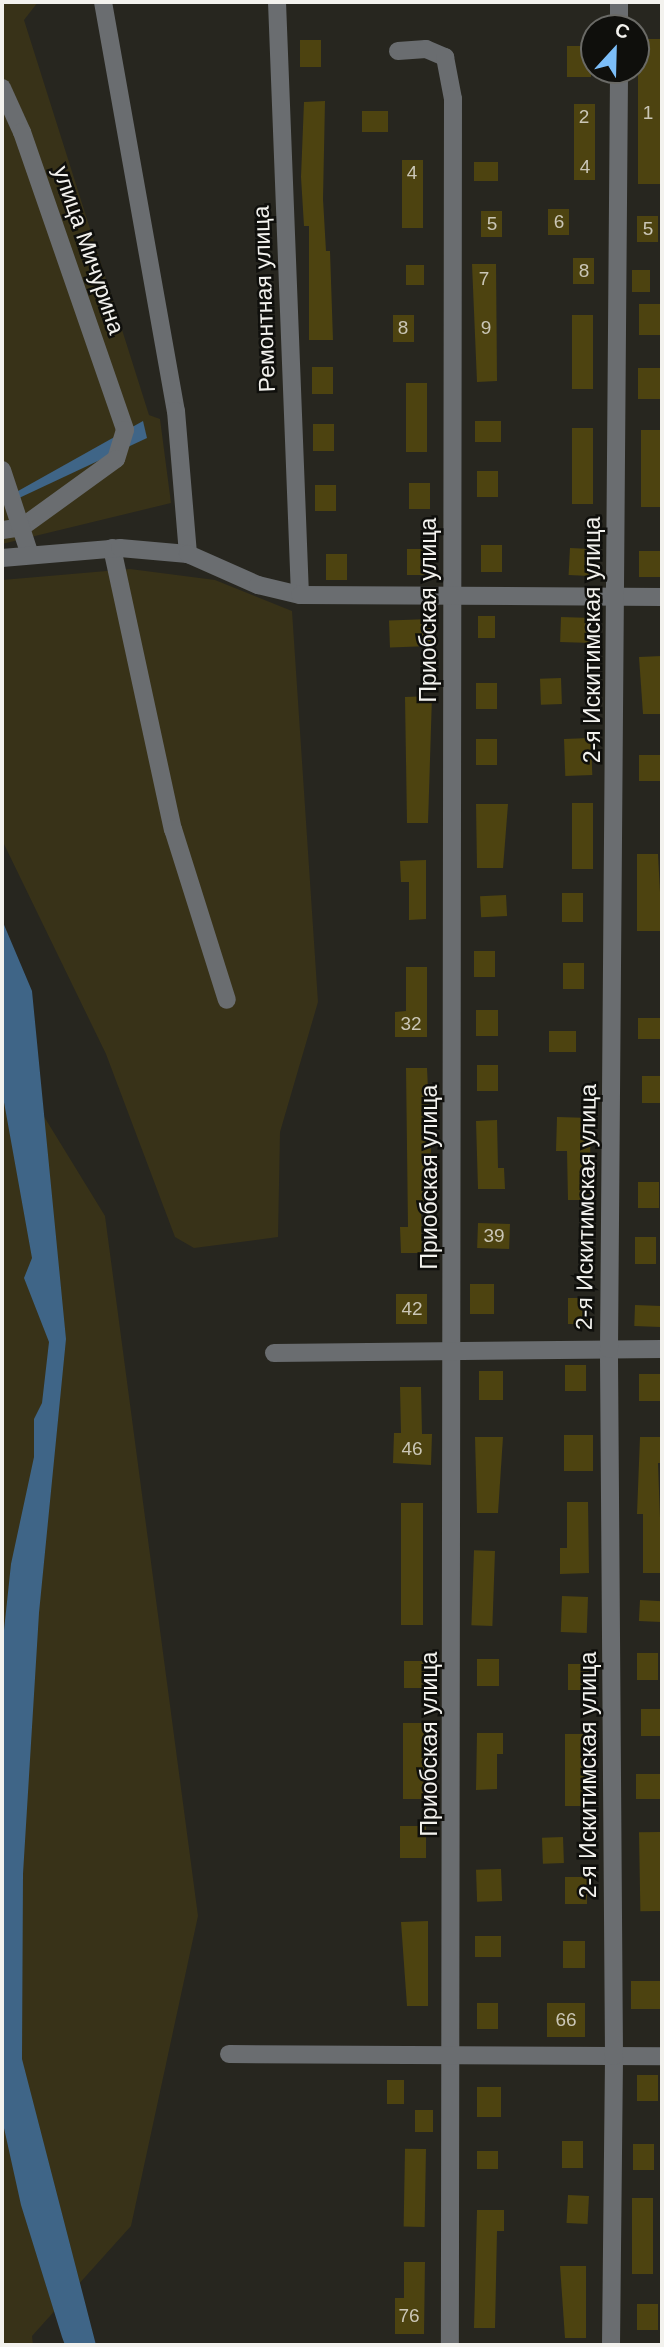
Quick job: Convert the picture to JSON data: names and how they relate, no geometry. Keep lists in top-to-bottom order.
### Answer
{
  "streets": {
    "street": [
      "улица Мичурина",
      "Ремонтная улица",
      "Приобская улица",
      "2-я Искитимская улица"
    ]
  },
  "house_numbers": [
    "1",
    "2",
    "4",
    "4",
    "6",
    "5",
    "5",
    "8",
    "7",
    "8",
    "9",
    "32",
    "39",
    "42",
    "46",
    "66",
    "76"
  ],
  "north": "top"
}
